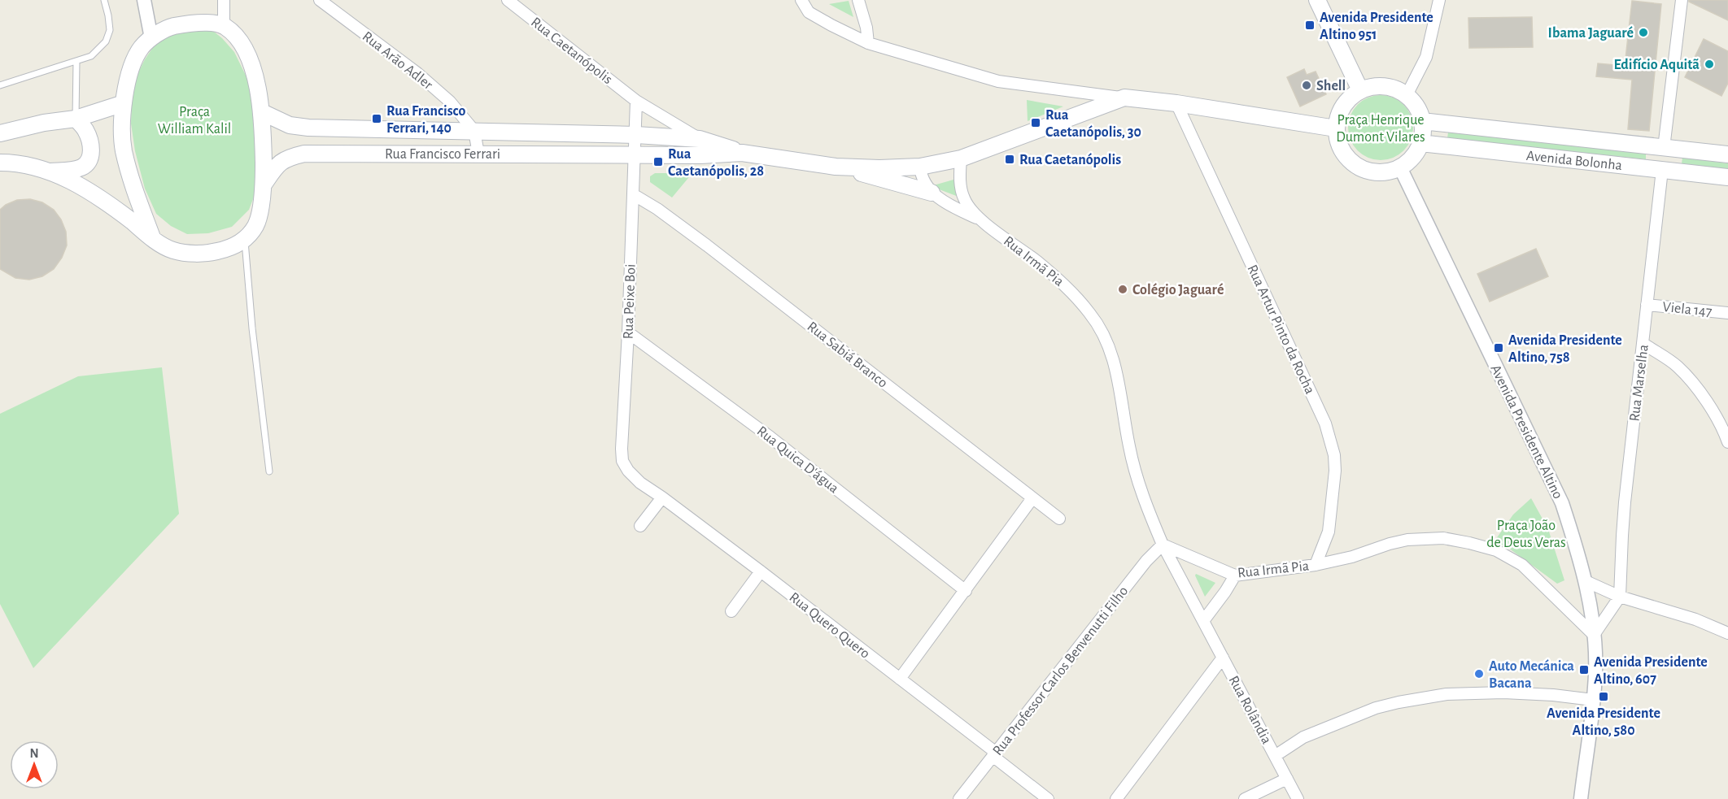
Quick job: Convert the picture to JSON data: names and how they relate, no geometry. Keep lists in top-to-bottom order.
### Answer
{
  "streets": {
    "main road": ["Rua Caetanópolis", "Rua Francisco Ferrari", "Avenida Bolonha"],
    "street": [
      "Rua Arão Adler",
      "Rua Irmã Pia",
      "Rua Peixe Boi",
      "Viela 147",
      "Rua Artur Pinto da Rocha",
      "Rua Sabiá Branco",
      "Rua Marselha",
      "Avenida Presidente Altino",
      "Rua Quica D'água",
      "Rua Quero Quero",
      "Rua Professor Carlos Benvenutti Filho",
      "Rua Rolândia"
    ]
  },
  "crossings": [
    ["Rua Caetanópolis", "Rua Francisco Ferrari"],
    ["Rua Caetanópolis", "Rua Irmã Pia"],
    ["Rua Caetanópolis", "Rua Peixe Boi"],
    ["Rua Arão Adler", "Rua Francisco Ferrari"],
    ["Rua Francisco Ferrari", "Rua Peixe Boi"],
    ["Avenida Bolonha", "Rua Marselha"],
    ["Avenida Bolonha", "Avenida Presidente Altino"],
    ["Rua Irmã Pia", "Rua Artur Pinto da Rocha"],
    ["Rua Irmã Pia", "Avenida Presidente Altino"],
    ["Rua Irmã Pia", "Rua Professor Carlos Benvenutti Filho"],
    ["Rua Irmã Pia", "Rua Rolândia"],
    ["Rua Peixe Boi", "Rua Sabiá Branco"],
    ["Rua Peixe Boi", "Rua Quica D'água"],
    ["Rua Peixe Boi", "Rua Quero Quero"],
    ["Viela 147", "Rua Marselha"],
    ["Rua Quero Quero", "Rua Professor Carlos Benvenutti Filho"],
    ["Rua Professor Carlos Benvenutti Filho", "Rua Rolândia"]
  ],
  "parks": ["Praça William Kalil", "Praça Henrique Dumont Vilares", "Praça João de Deus Veras"],
  "places": {
    "transit": [
      "Avenida Presidente Altino 951",
      "Rua Francisco Ferrari, 140",
      "Rua Caetanópolis, 30",
      "Rua Caetanópolis",
      "Rua Caetanópolis, 28",
      "Avenida Presidente Altino, 758",
      "Avenida Presidente Altino, 607",
      "Avenida Presidente Altino, 580"
    ],
    "other": [
      "Ibama Jaguaré",
      "Edifício Aquitã",
      "Shell",
      "Colégio Jaguaré",
      "Auto Mecánica Bacana"
    ]
  },
  "north": "top"
}
